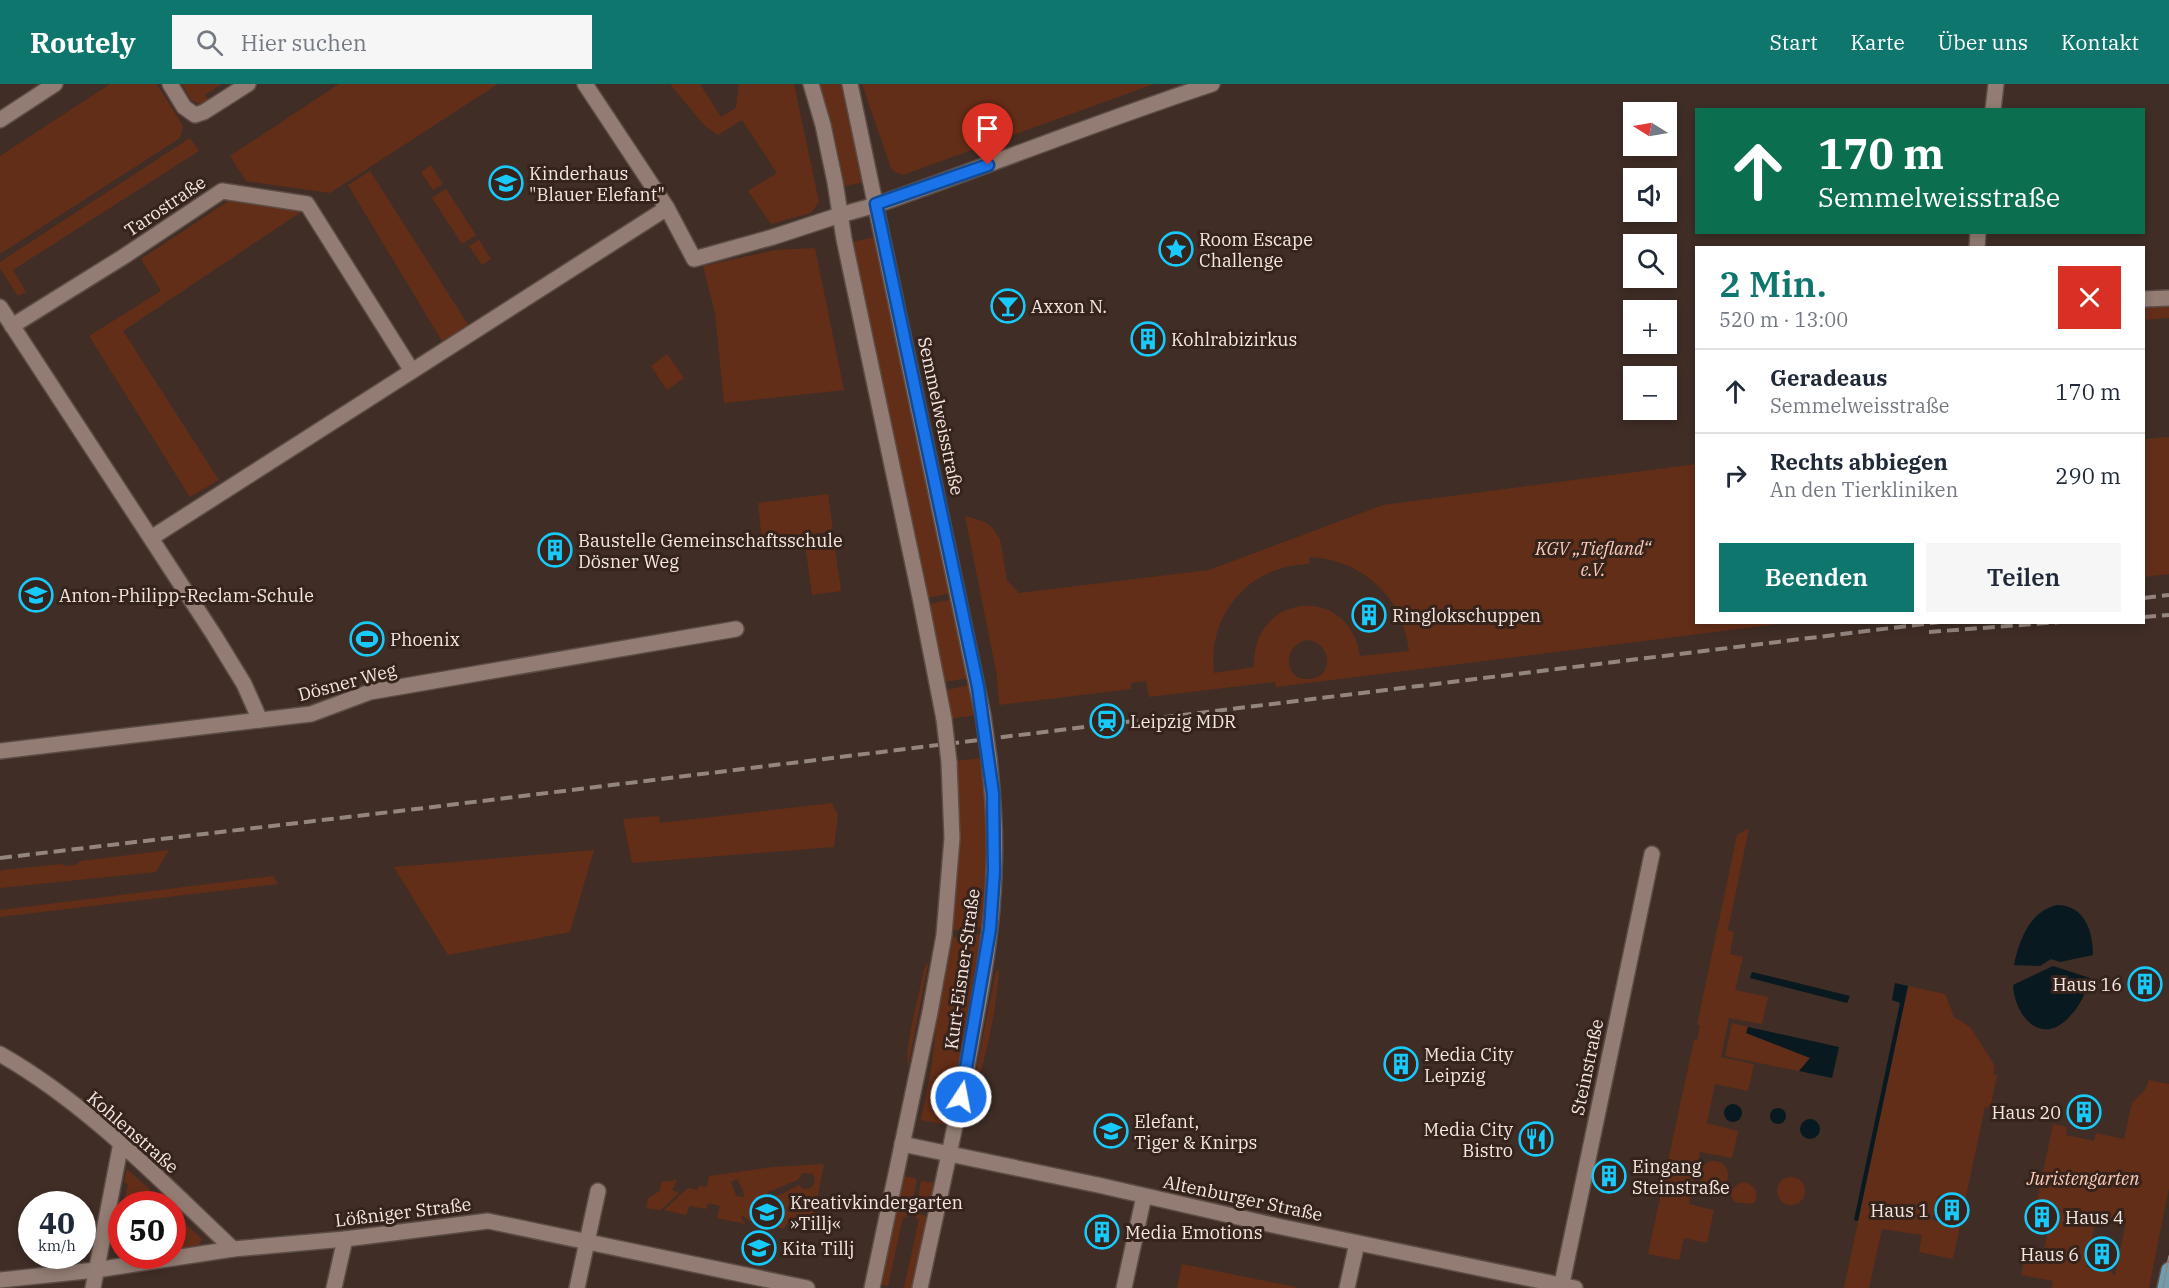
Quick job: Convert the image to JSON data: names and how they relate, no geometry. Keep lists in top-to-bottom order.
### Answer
{
  "streets": {
    "street": [
      "Tarostraße",
      "Semmelweisstraße",
      "Dösner Weg",
      "Kurt-Eisner-Straße",
      "Steinstraße",
      "Kohlenstraße",
      "Altenburger Straße",
      "Lößniger Straße"
    ]
  },
  "crossings": [
    ["Semmelweisstraße", "Kurt-Eisner-Straße"],
    ["Kurt-Eisner-Straße", "Altenburger Straße"],
    ["Steinstraße", "Altenburger Straße"],
    ["Kohlenstraße", "Lößniger Straße"]
  ],
  "parks": ["KGV „Tiefland“ e.V.", "Juristengarten"],
  "places": {
    "school or university": [
      "Kinderhaus \"Blauer Elefant\"",
      "Anton-Philipp-Reclam-Schule",
      "Elefant, Tiger & Knirps",
      "Kreativkindergarten »Tillj«",
      "Kita Tillj"
    ],
    "place": ["Room Escape Challenge"],
    "bar": ["Axxon N."],
    "building": [
      "Kohlrabizirkus",
      "Baustelle Gemeinschaftsschule Dösner Weg",
      "Ringlokschuppen",
      "Haus 16",
      "Media City Leipzig",
      "Haus 20",
      "Eingang Steinstraße",
      "Haus 1",
      "Haus 4",
      "Media Emotions",
      "Haus 6"
    ],
    "sports": ["Phoenix"],
    "station": ["Leipzig MDR"],
    "restaurant": ["Media City Bistro"]
  },
  "north": "left",
  "page": {
    "header": "Routely",
    "search": "Hier suchen",
    "nav": [
      "Start",
      "Karte",
      "Über uns",
      "Kontakt"
    ],
    "map_buttons": ["+", "−"],
    "turn": ["170 m", "Semmelweisstraße"],
    "heading": ["2 Min.", "520 m · 13:00"],
    "list": [
      {
        "name": "Geradeaus",
        "note": "Semmelweisstraße",
        "value": "170 m"
      },
      {
        "name": "Rechts abbiegen",
        "note": "An den Tierkliniken",
        "value": "290 m"
      }
    ],
    "buttons": ["Beenden", "Teilen"],
    "speed": "40 km/h",
    "limit": "50"
  }
}
